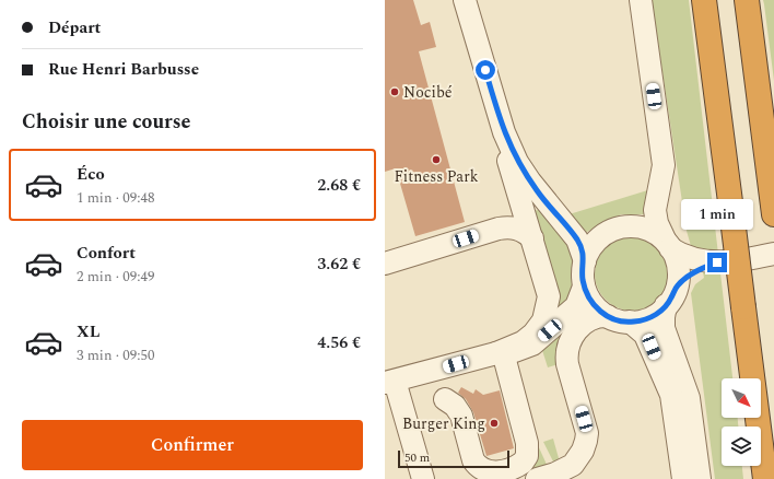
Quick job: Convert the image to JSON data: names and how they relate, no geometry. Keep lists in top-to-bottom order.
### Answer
{
  "places": ["Nocibé", "Fitness Park", "Burger King"],
  "scale_bar": "50 m",
  "north": "bottom right",
  "page": {
    "banner": ["Départ", "Rue Henri Barbusse"],
    "heading": "Choisir une course",
    "list": [
      {
        "name": "Éco",
        "note": "1 min · 09:48",
        "value": "2.68 €"
      },
      {
        "name": "Confort",
        "note": "2 min · 09:49",
        "value": "3.62 €"
      },
      {
        "name": "XL",
        "note": "3 min · 09:50",
        "value": "4.56 €"
      }
    ],
    "bubble": "1 min",
    "buttons": "Confirmer",
    "scale": "50 m"
  }
}
